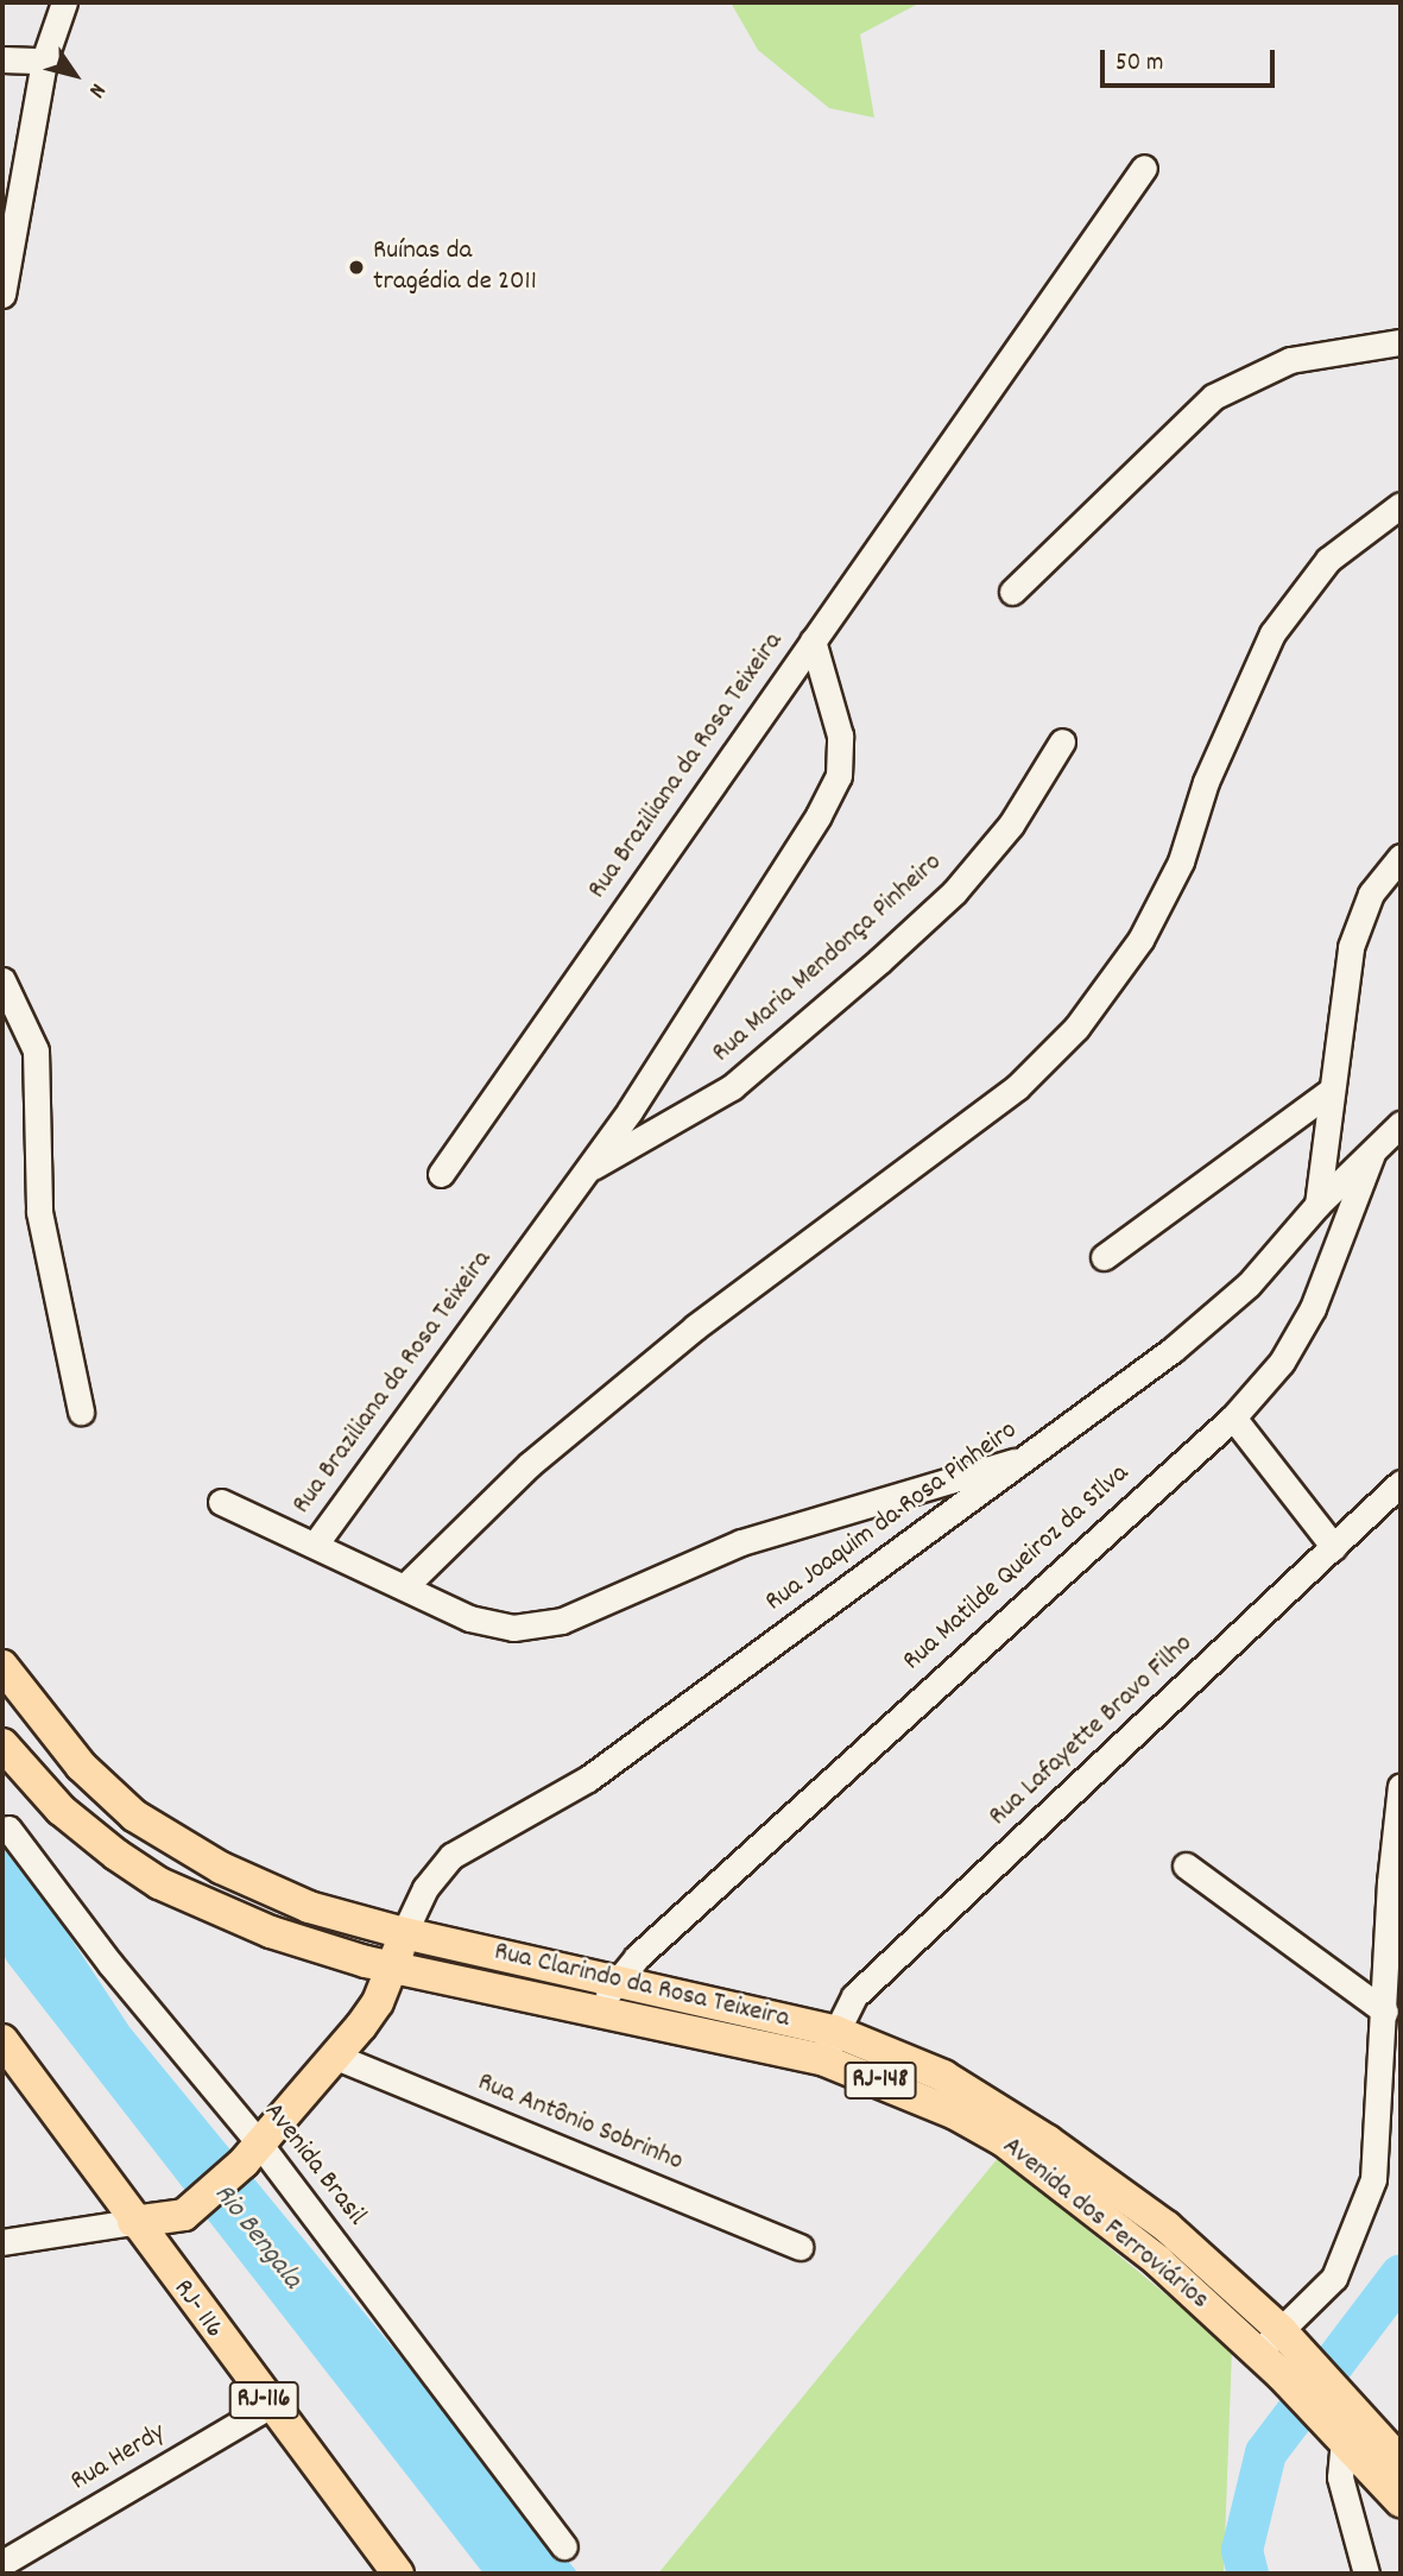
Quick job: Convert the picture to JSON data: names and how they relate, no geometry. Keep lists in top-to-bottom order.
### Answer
{
  "streets": {
    "main road": [
      "Rua Clarindo da Rosa Teixeira",
      "RJ-148",
      "Avenida dos Ferroviários",
      "RJ- 116",
      "RJ-116"
    ],
    "street": [
      "Rua Braziliana da Rosa Teixeira",
      "Rua Maria Mendonça Pinheiro",
      "Rua Joaquim da Rosa Pinheiro",
      "Rua Matilde Queiroz da SIlva",
      "Rua Lafayette Bravo Filho",
      "Rua Antônio Sobrinho",
      "Avenida Brasil",
      "Rua Herdy"
    ]
  },
  "crossings": [
    ["Rua Braziliana da Rosa Teixeira", "Rua Maria Mendonça Pinheiro"],
    ["Rua Braziliana da Rosa Teixeira", "Rua Joaquim da Rosa Pinheiro"],
    ["Rua Joaquim da Rosa Pinheiro", "Rua Matilde Queiroz da SIlva"],
    ["Rua Joaquim da Rosa Pinheiro", "Rua Clarindo da Rosa Teixeira"],
    ["Rua Matilde Queiroz da SIlva", "Rua Clarindo da Rosa Teixeira"],
    ["Rua Matilde Queiroz da SIlva", "Avenida dos Ferroviários"],
    ["Rua Lafayette Bravo Filho", "Rua Clarindo da Rosa Teixeira"],
    ["Rua Lafayette Bravo Filho", "Avenida dos Ferroviários"],
    ["Rua Clarindo da Rosa Teixeira", "Avenida dos Ferroviários"],
    ["RJ- 116", "Rua Herdy"]
  ],
  "water": ["Rio Bengala"],
  "places": ["Ruínas da tragédia de 2011"],
  "scale_bar": "50 m",
  "north": "bottom right"
}
